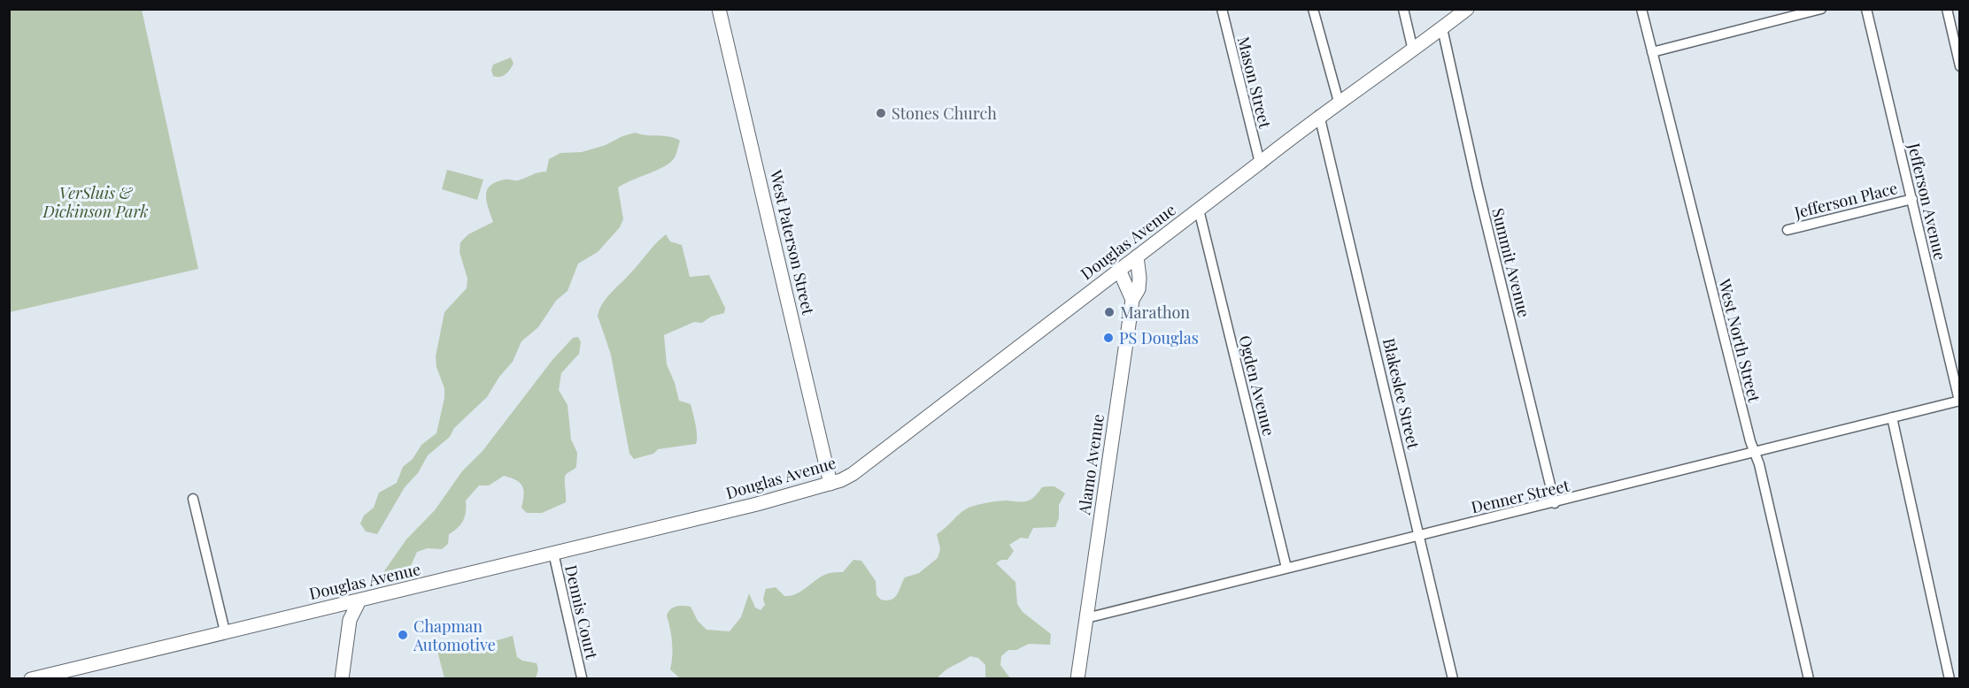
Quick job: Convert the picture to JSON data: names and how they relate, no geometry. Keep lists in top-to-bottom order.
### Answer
{
  "streets": {
    "main road": ["Douglas Avenue", "West Paterson Street", "Alamo Avenue"],
    "street": [
      "Mason Street",
      "Jefferson Place",
      "Jefferson Avenue",
      "Summit Avenue",
      "West North Street",
      "Ogden Avenue",
      "Blakeslee Street",
      "Denner Street",
      "Dennis Court"
    ]
  },
  "crossings": [
    ["Mason Street", "Douglas Avenue"],
    ["Jefferson Place", "Jefferson Avenue"],
    ["Jefferson Avenue", "Denner Street"],
    ["Douglas Avenue", "West Paterson Street"],
    ["Douglas Avenue", "Summit Avenue"],
    ["Douglas Avenue", "Ogden Avenue"],
    ["Douglas Avenue", "Blakeslee Street"],
    ["Douglas Avenue", "Alamo Avenue"],
    ["Douglas Avenue", "Dennis Court"],
    ["Summit Avenue", "Denner Street"],
    ["West North Street", "Denner Street"],
    ["Ogden Avenue", "Denner Street"],
    ["Blakeslee Street", "Denner Street"],
    ["Alamo Avenue", "Denner Street"]
  ],
  "parks": ["VerSluis & Dickinson Park"],
  "places": [
    "Stones Church",
    "Marathon",
    "PS Douglas",
    "Chapman Automotive"
  ]
}
